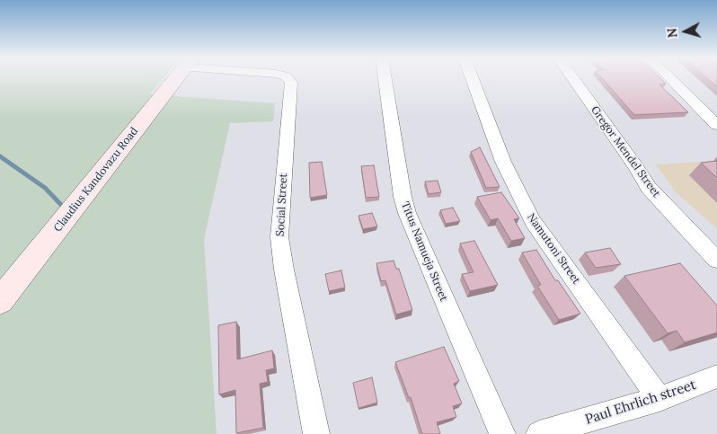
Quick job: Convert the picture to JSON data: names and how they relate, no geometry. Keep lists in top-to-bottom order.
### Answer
{
  "streets": {
    "street": [
      "Gregor Mendel Street",
      "Claudius Kandovazu Road",
      "Social Street",
      "Namutoni Street",
      "Titus Namueja Street",
      "Paul Ehrlich street"
    ]
  },
  "crossings": [
    ["Namutoni Street", "Paul Ehrlich street"]
  ],
  "north": "left"
}
